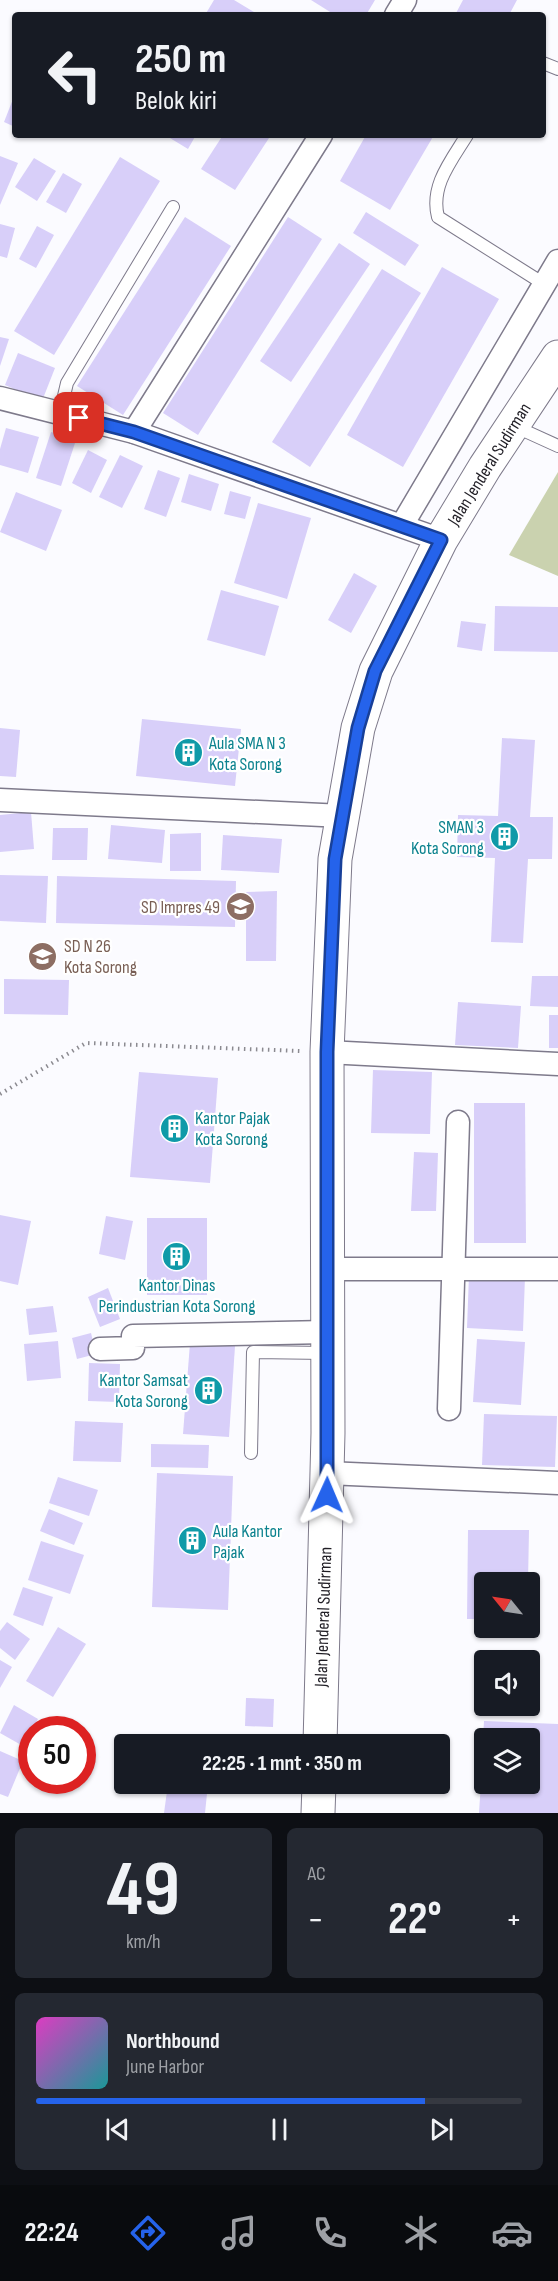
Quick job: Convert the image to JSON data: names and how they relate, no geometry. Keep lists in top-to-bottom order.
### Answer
{
  "streets": {
    "main road": ["Jalan Jenderal Sudirman"]
  },
  "places": {
    "building": [
      "Aula SMA N 3 Kota Sorong",
      "SMAN 3 Kota Sorong",
      "Kantor Pajak Kota Sorong",
      "Kantor Dinas Perindustrian Kota Sorong",
      "Kantor Samsat Kota Sorong",
      "Aula Kantor Pajak"
    ],
    "school or university": ["SD Impres 49", "SD N 26 Kota Sorong"]
  },
  "north": "top left",
  "page": {
    "turn": ["250 m", "Belok kiri"],
    "limit": "50",
    "trip": "22:25 · 1 mnt · 350 m",
    "tile": [
      ["49", "km/h"],
      "AC"
    ],
    "heat": ["−", "22°", "+"],
    "song": ["Northbound", "June Harbor"],
    "tabs": "22:24"
  }
}
